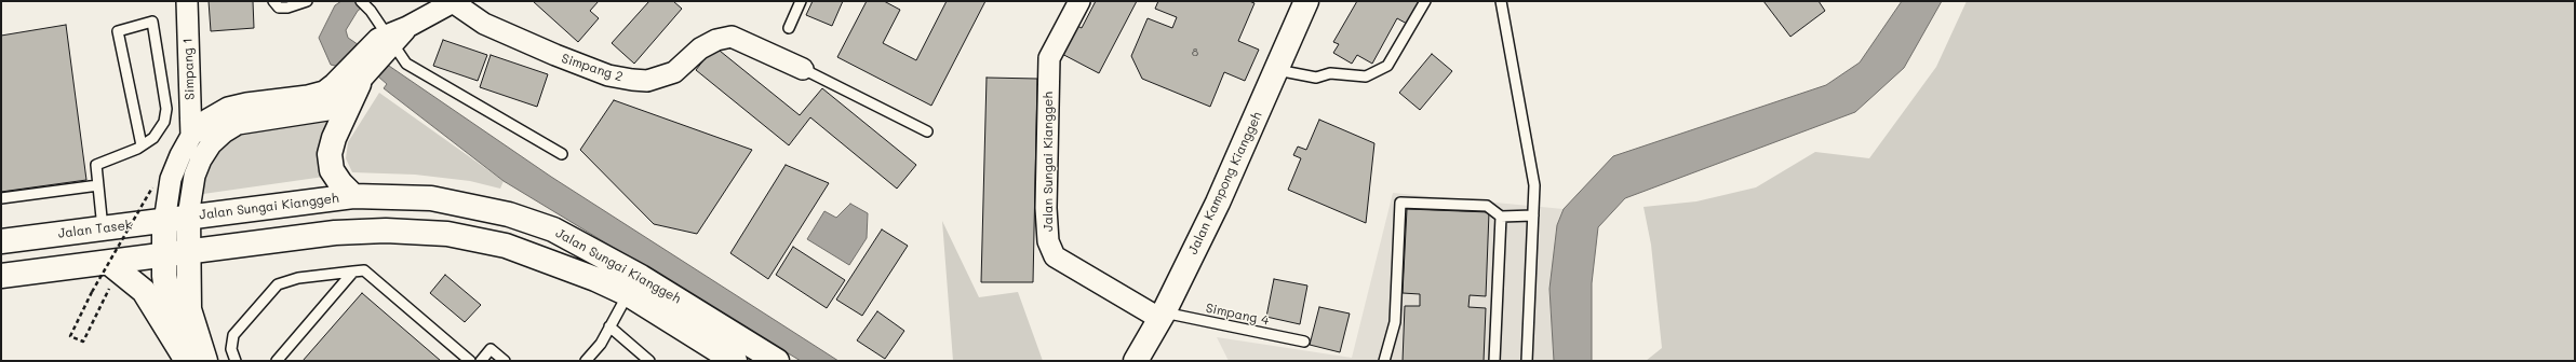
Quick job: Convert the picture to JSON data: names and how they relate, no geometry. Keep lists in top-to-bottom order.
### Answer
{
  "streets": {
    "main road": ["Jalan Sungai Kianggeh", "Jalan Kampong Kianggeh", "Jalan Tasek"],
    "street": ["Simpang 2", "Simpang 1"],
    "lane": ["Simpang 4"]
  },
  "crossings": [
    ["Jalan Sungai Kianggeh", "Jalan Kampong Kianggeh"],
    ["Jalan Sungai Kianggeh", "Jalan Tasek"],
    ["Jalan Sungai Kianggeh", "Simpang 4"],
    ["Jalan Kampong Kianggeh", "Simpang 4"]
  ],
  "house_numbers": ["8"]
}
